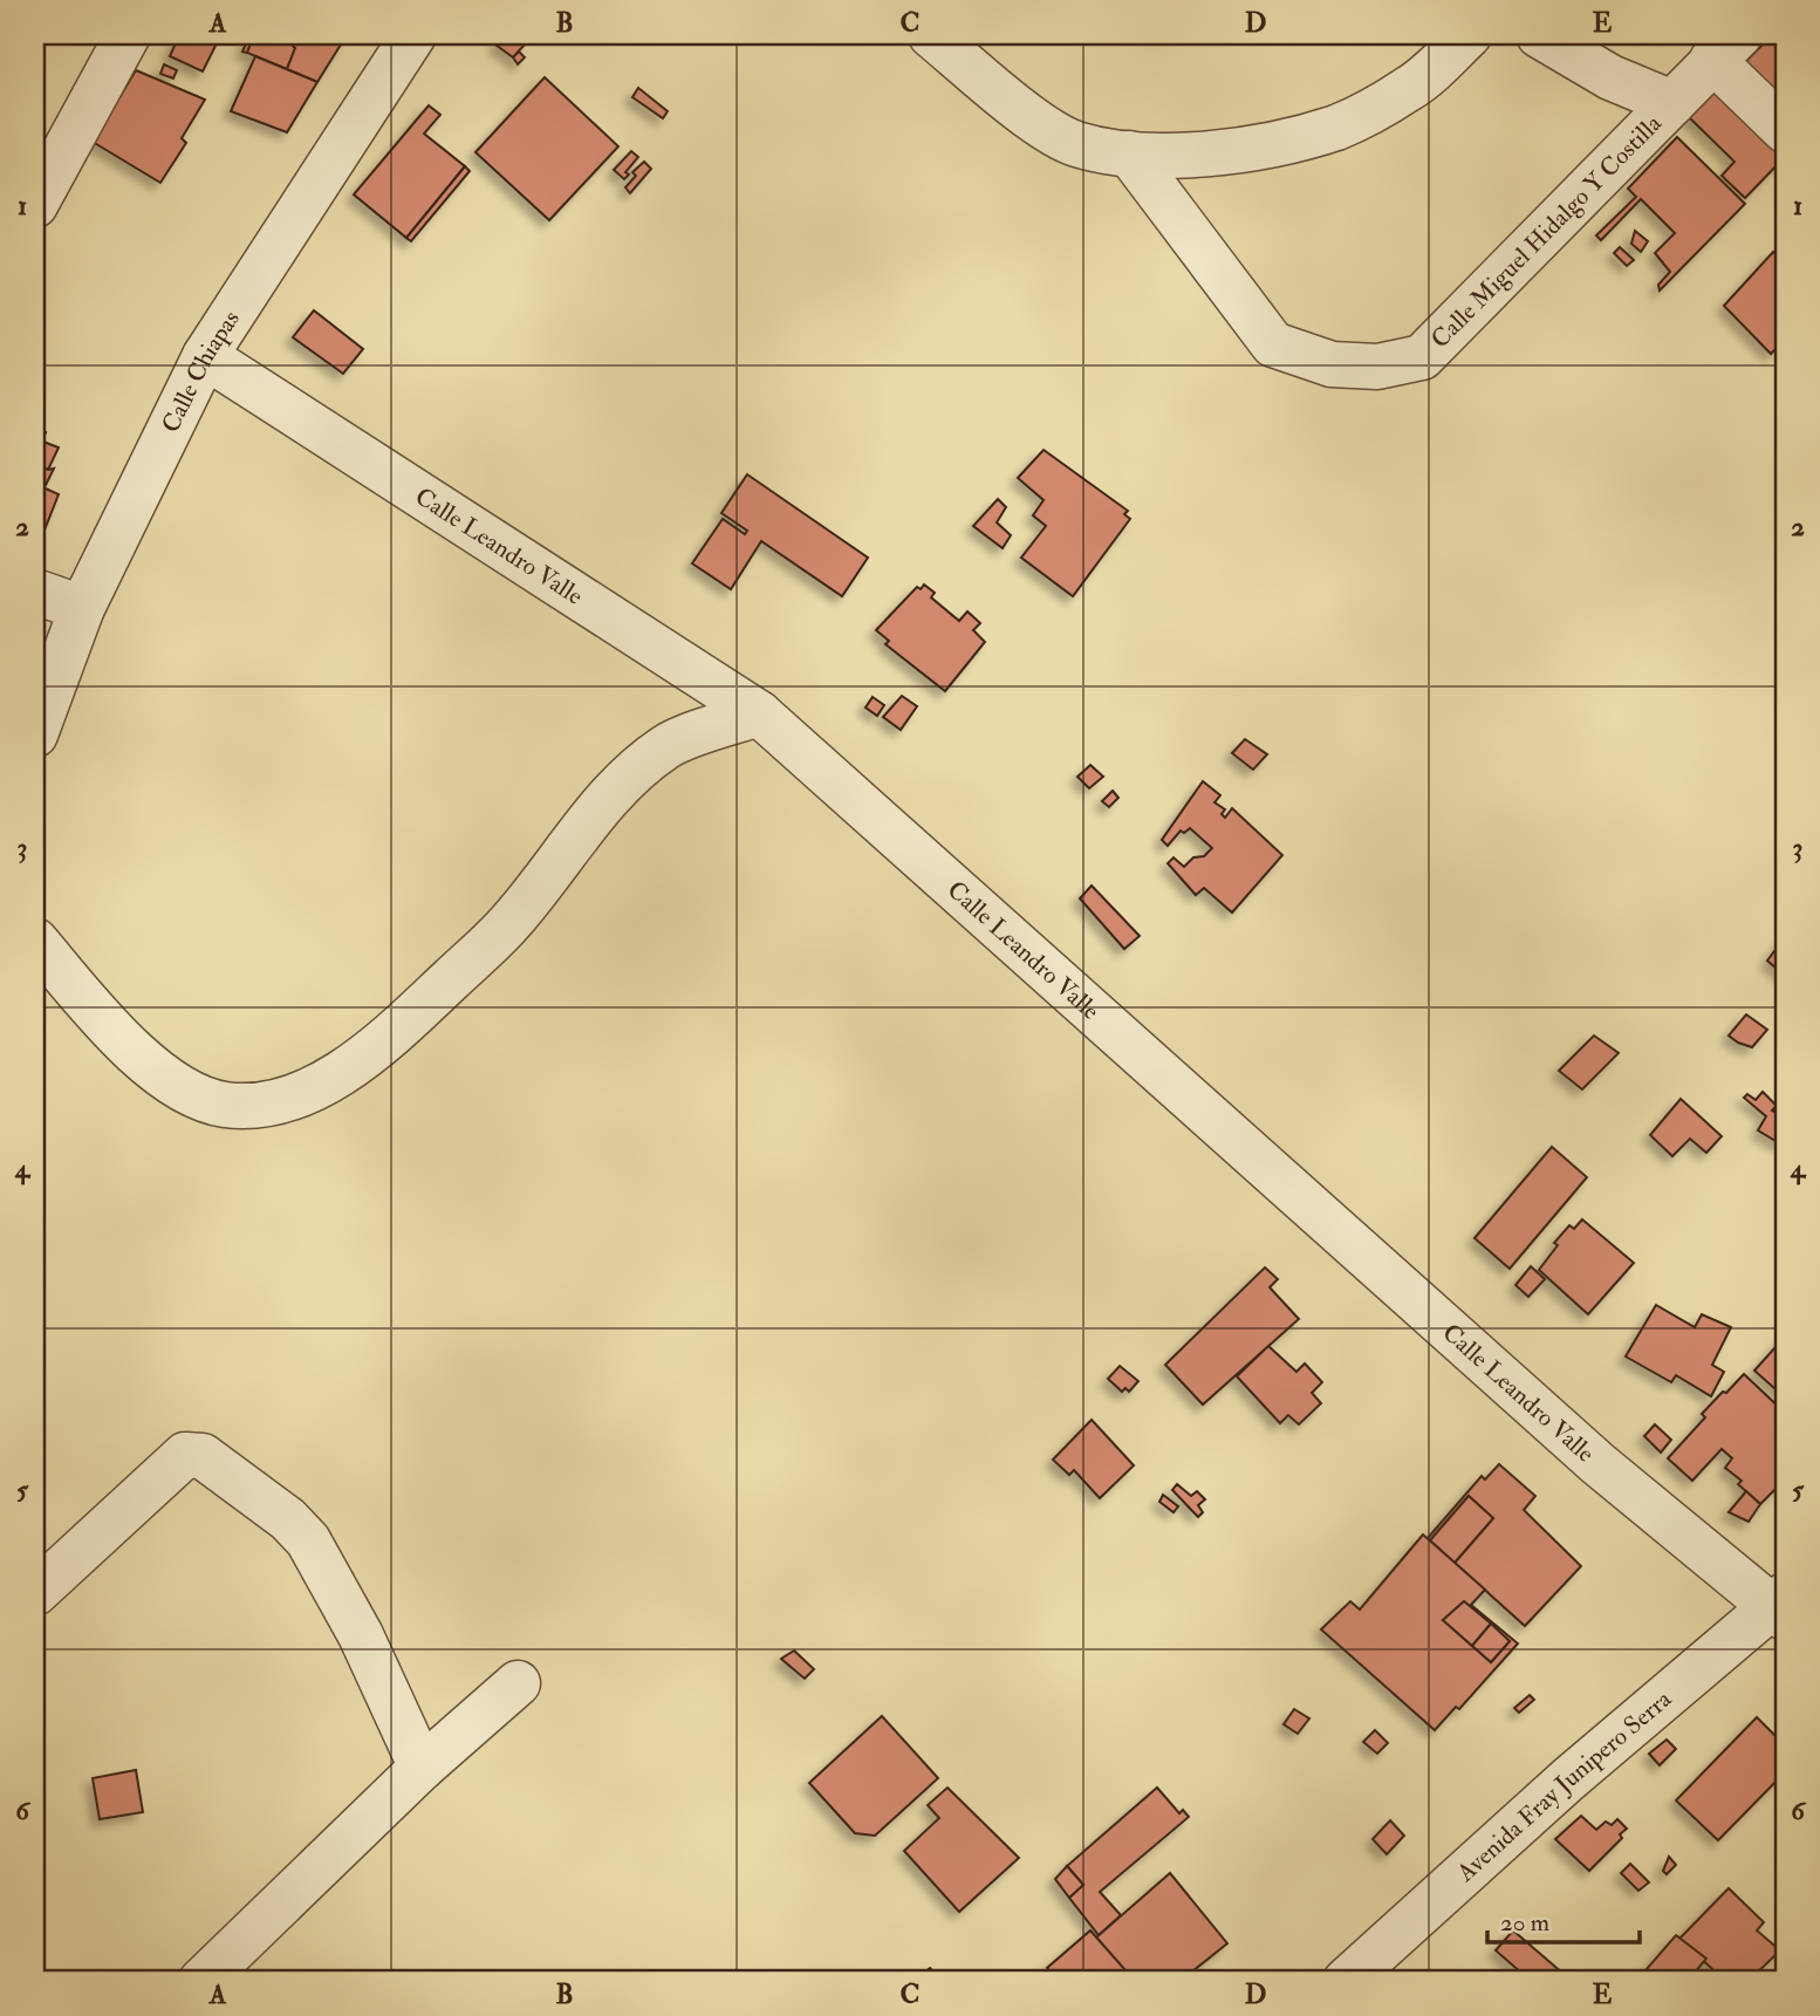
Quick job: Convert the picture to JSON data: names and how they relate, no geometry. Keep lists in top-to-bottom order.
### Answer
{
  "streets": {
    "street": [
      "Calle Miguel Hidalgo Y Costilla",
      "Calle Chiapas",
      "Calle Leandro Valle",
      "Avenida Fray Junipero Serra"
    ]
  },
  "crossings": [
    ["Calle Chiapas", "Calle Leandro Valle"],
    ["Calle Leandro Valle", "Avenida Fray Junipero Serra"]
  ],
  "scale_bar": "20 m",
  "grid": {
    "columns": [
      "A",
      "B",
      "C",
      "D",
      "E"
    ],
    "rows": [
      "1",
      "2",
      "3",
      "4",
      "5",
      "6"
    ]
  }
}
